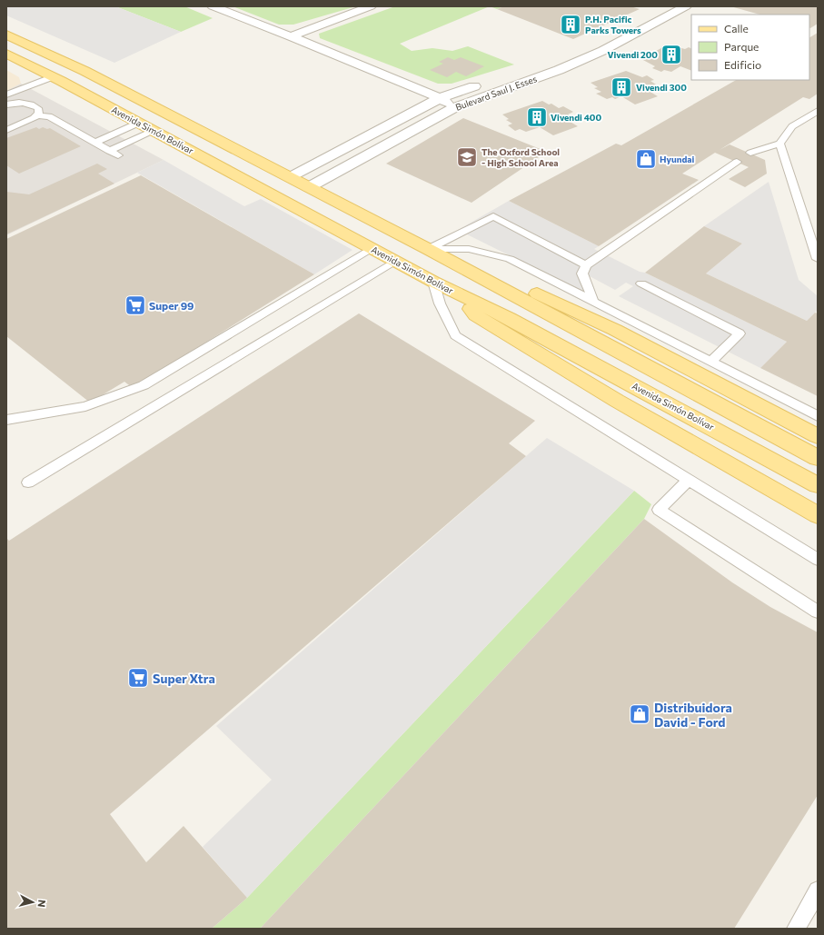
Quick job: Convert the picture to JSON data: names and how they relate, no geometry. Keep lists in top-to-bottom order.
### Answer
{
  "streets": {
    "main road": ["Avenida Simón Bolívar"],
    "street": ["Bulevard Saul J. Esses"]
  },
  "crossings": [
    ["Bulevard Saul J. Esses", "Avenida Simón Bolívar"]
  ],
  "places": {
    "building": [
      "P.H. Pacific Parks Towers",
      "Vivendi 200",
      "Vivendi 300",
      "Vivendi 400"
    ],
    "school or university": ["The Oxford School - High School Area"],
    "shop": ["Hyundai", "Distribuidora David - Ford"],
    "supermarket": ["Super 99", "Super Xtra"]
  },
  "legend": ["Calle", "Parque", "Edificio"],
  "north": "right"
}
